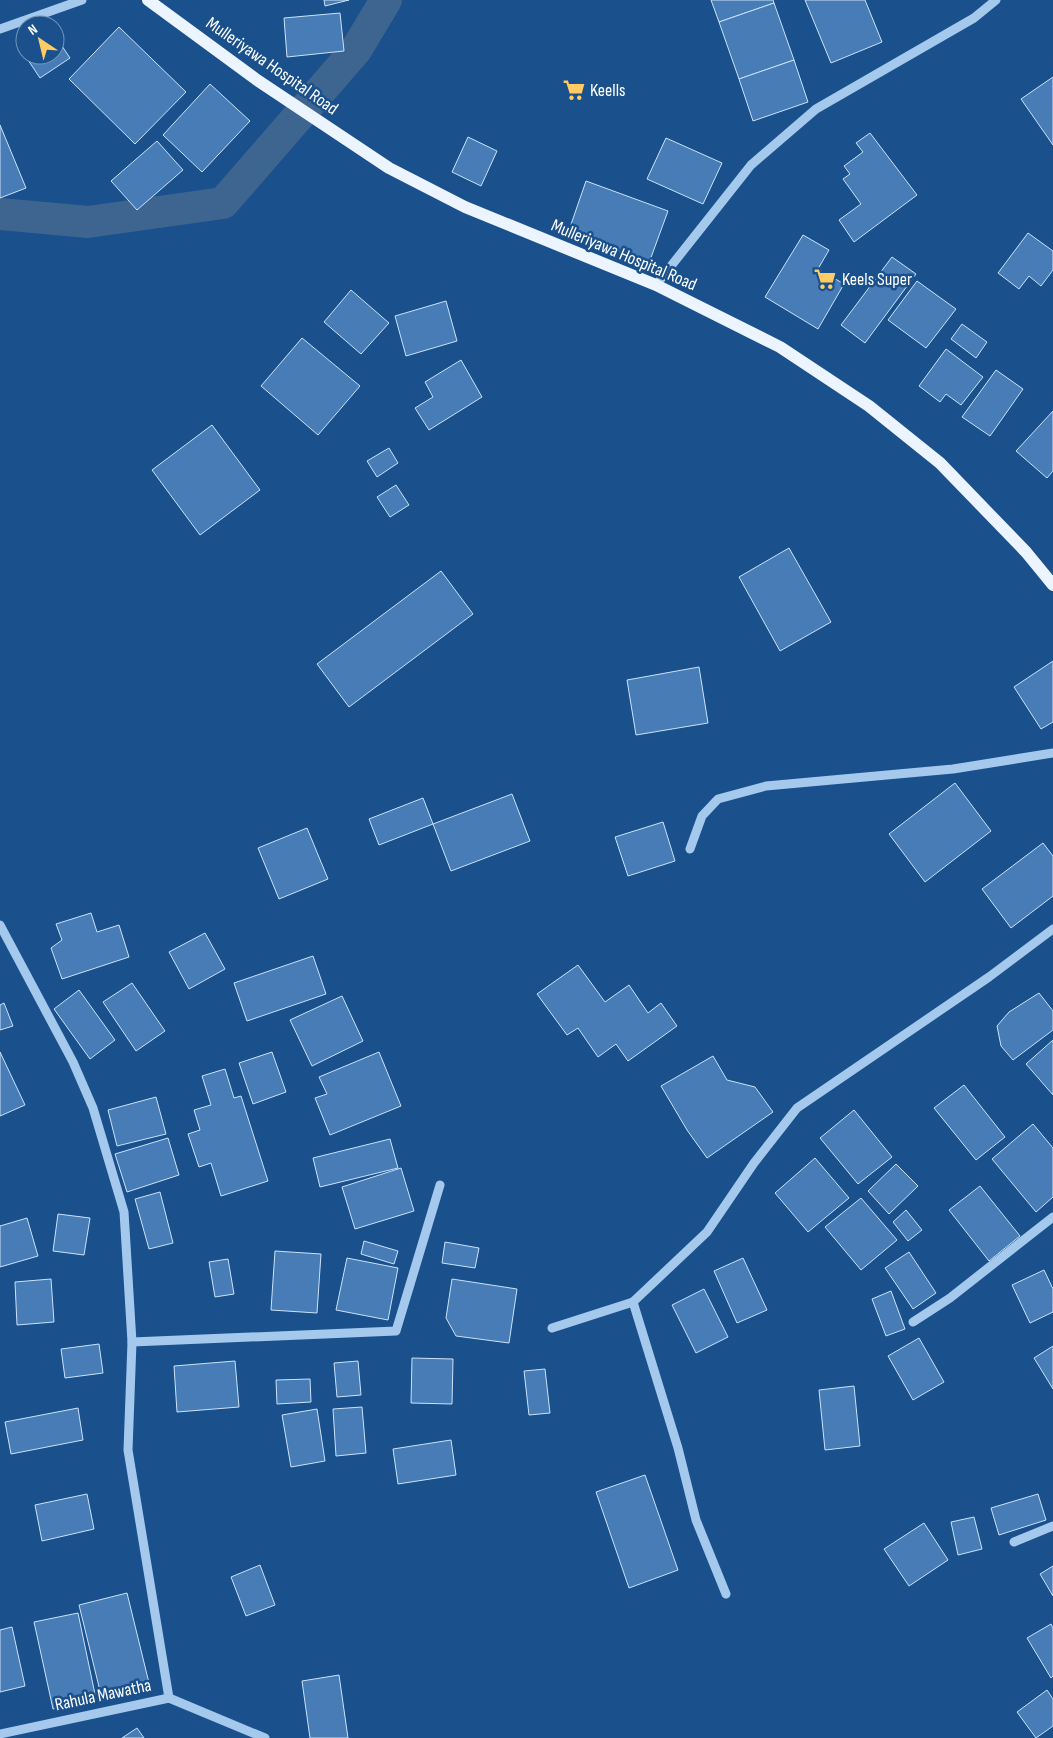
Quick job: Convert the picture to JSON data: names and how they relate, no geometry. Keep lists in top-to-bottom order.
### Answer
{
  "streets": {
    "main road": ["Mulleriyawa Hospital Road"],
    "street": ["Rahula Mawatha"]
  },
  "places": {
    "supermarket": ["Keells", "Keels Super"]
  },
  "north": "top left"
}
